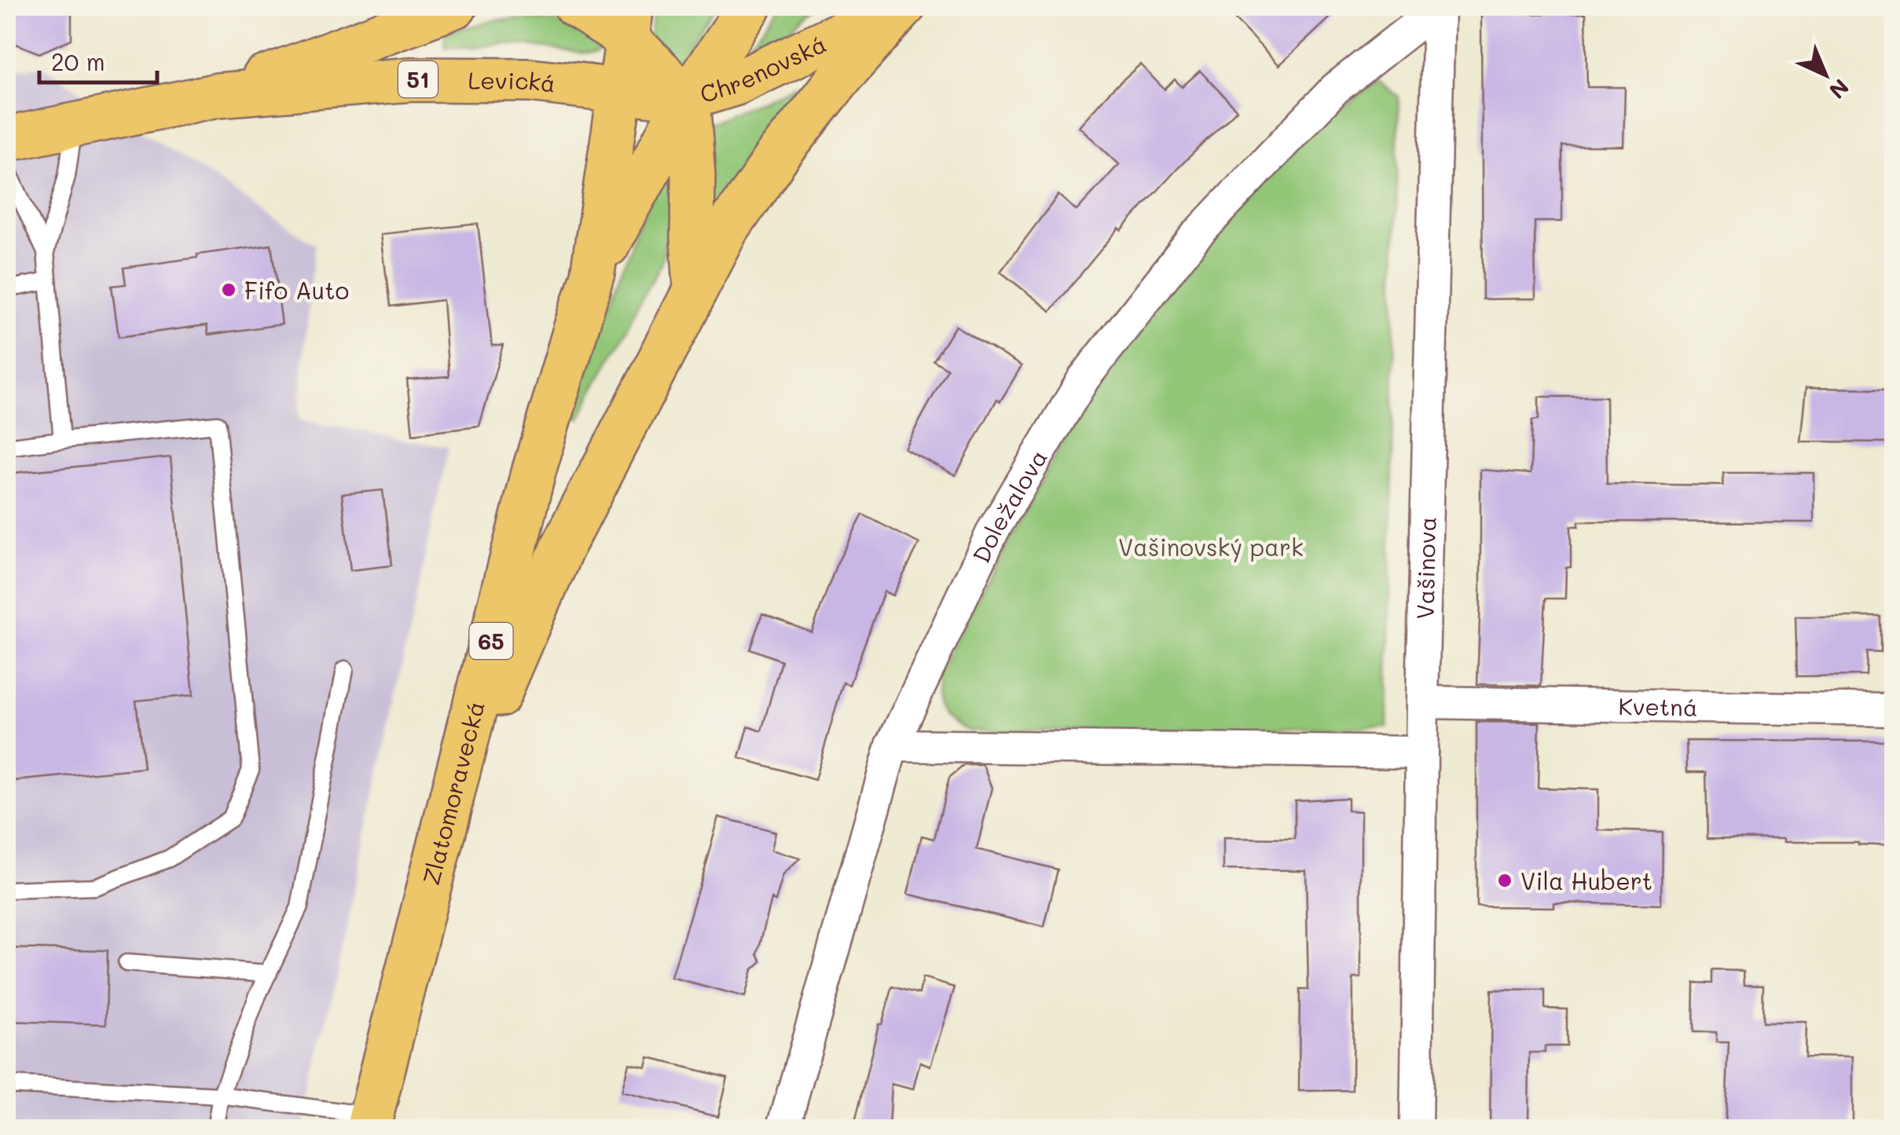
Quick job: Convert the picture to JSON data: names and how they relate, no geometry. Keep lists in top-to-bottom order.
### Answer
{
  "streets": {
    "main road": [
      "Chrenovská",
      "51",
      "Levická",
      "65",
      "Zlatomoravecká"
    ],
    "street": ["Doležalova", "Vašinova", "Kvetná"]
  },
  "crossings": [
    ["Chrenovská", "Levická"],
    ["Chrenovská", "65"],
    ["Levická", "65"],
    ["Doležalova", "Vašinova"],
    ["Vašinova", "Kvetná"],
    ["65", "Zlatomoravecká"]
  ],
  "parks": ["Vašinovský park"],
  "places": ["Fifo Auto", "Vila Hubert"],
  "scale_bar": "20 m",
  "north": "bottom right"
}
